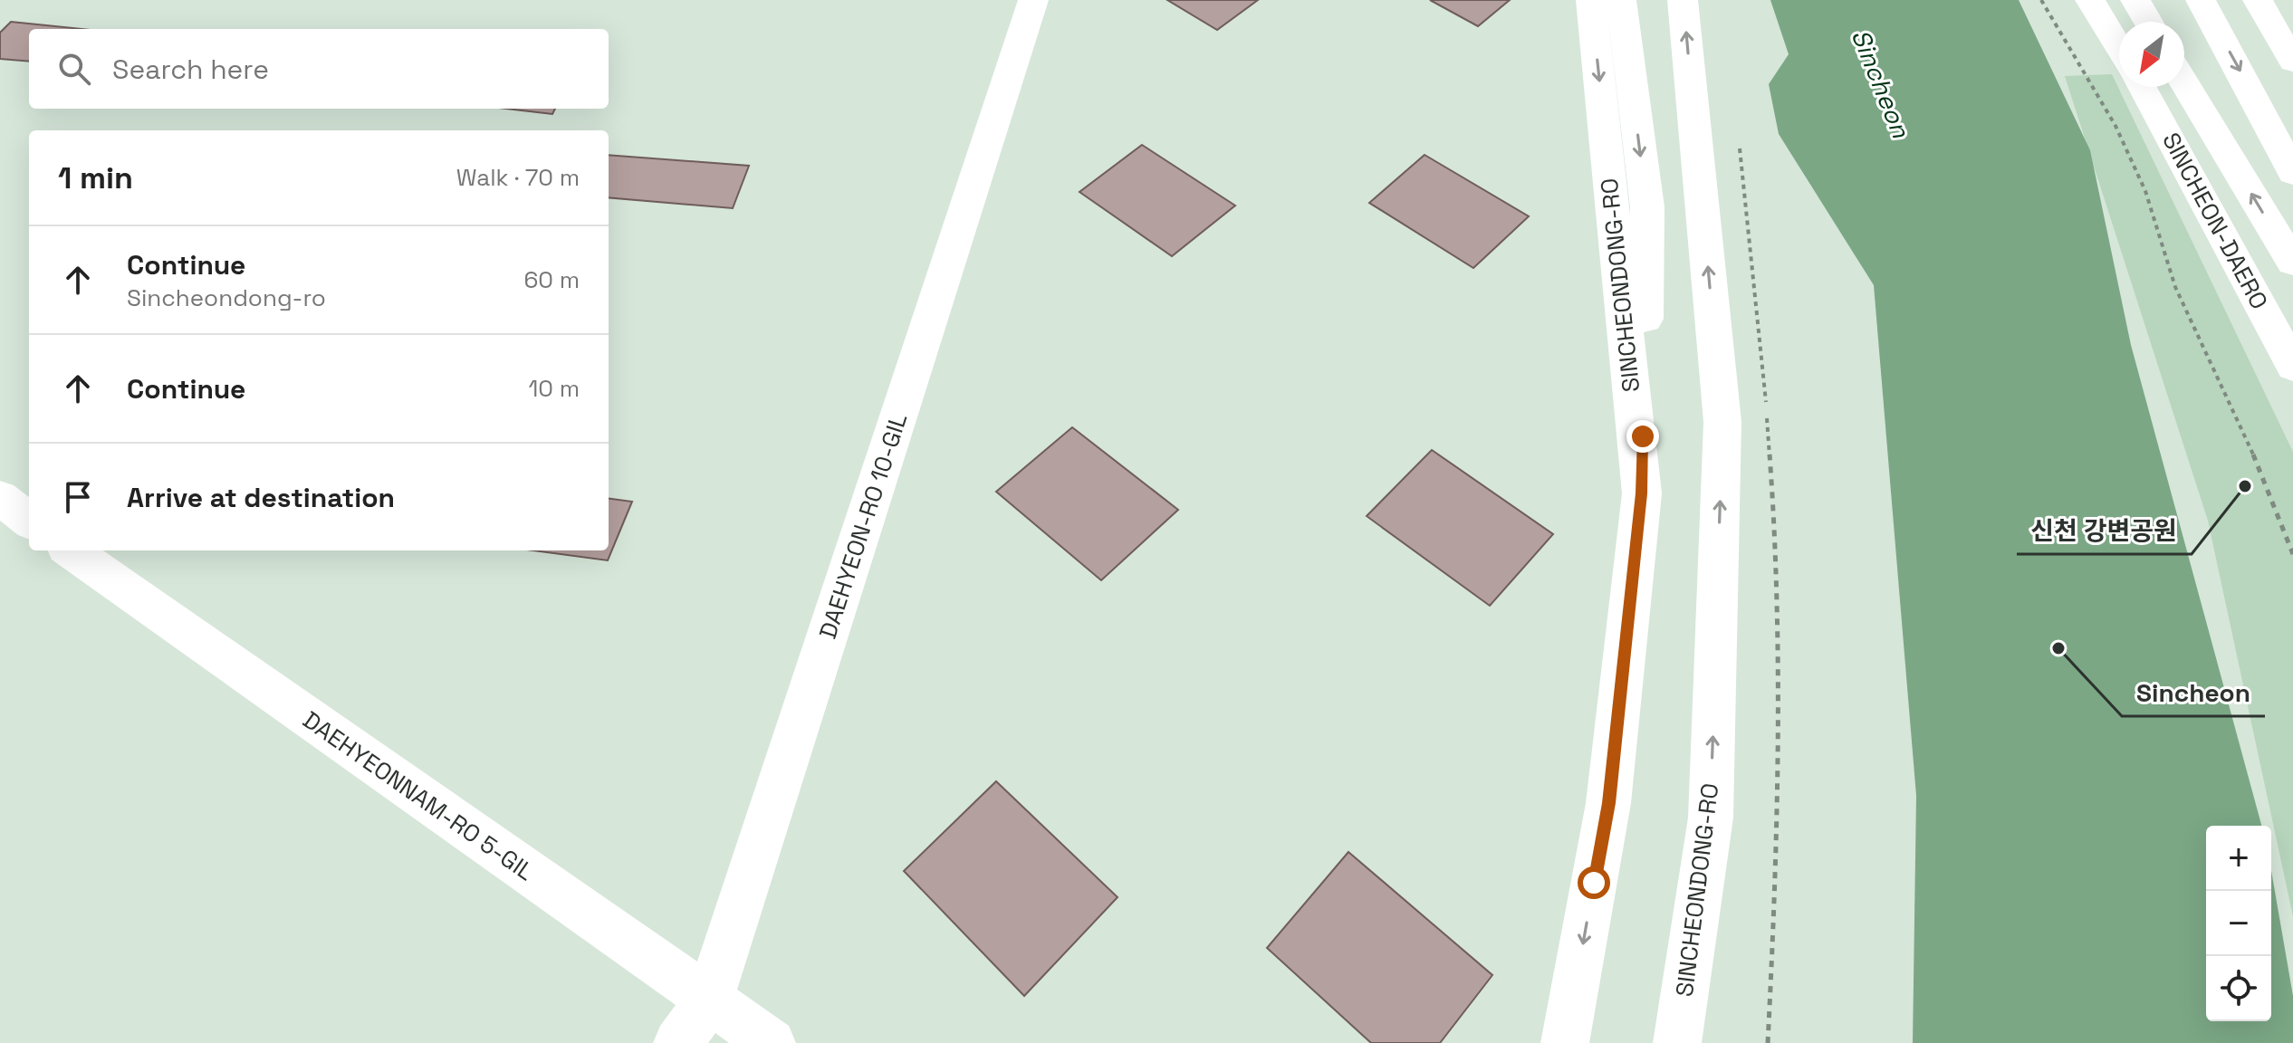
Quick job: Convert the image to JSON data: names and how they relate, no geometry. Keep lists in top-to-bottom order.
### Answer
{
  "streets": {
    "main road": [
      "SINCHEON-DAERO",
      "SINCHEONDONG-RO",
      "DAEHYEON-RO 10-GIL",
      "DAEHYEONNAM-RO 5-GIL"
    ]
  },
  "crossings": [
    ["DAEHYEON-RO 10-GIL", "DAEHYEONNAM-RO 5-GIL"]
  ],
  "water": ["Sincheon"],
  "places": ["신천 강변공원", "Sincheon"],
  "north": "bottom left",
  "page": {
    "search": "Search here",
    "heading": ["1 min", "Walk · 70 m"],
    "list": [
      ["Continue", "Sincheondong-ro", "60 m"],
      ["Continue", "10 m"],
      "Arrive at destination"
    ],
    "map_buttons": ["+", "−"]
  }
}
